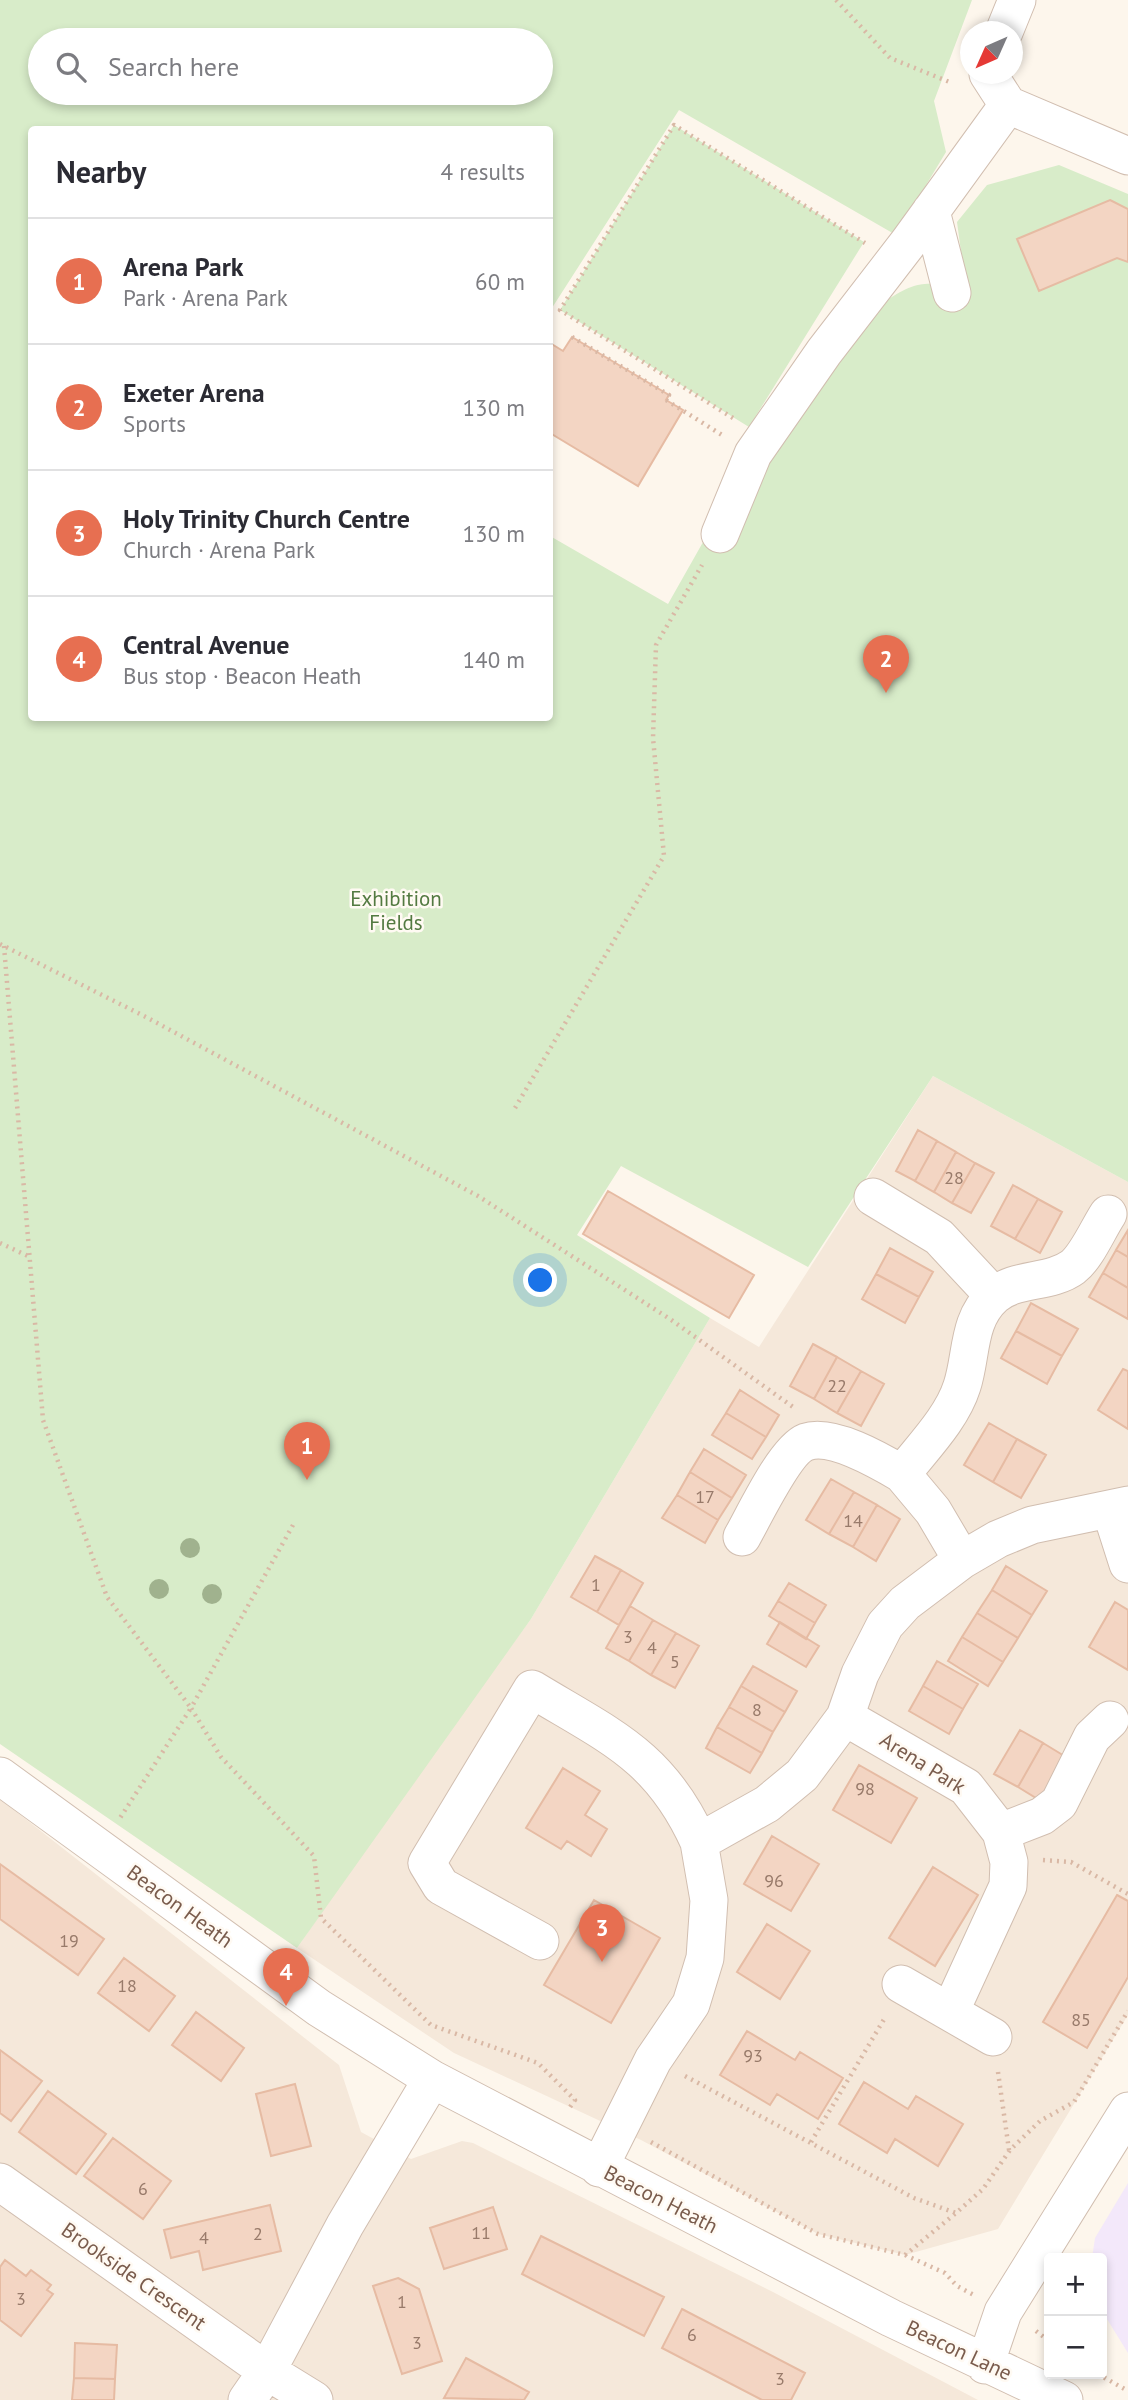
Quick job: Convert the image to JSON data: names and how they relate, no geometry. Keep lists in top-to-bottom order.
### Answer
{
  "streets": {
    "street": [
      "Arena Park",
      "Beacon Heath",
      "Brookside Crescent",
      "Beacon Lane"
    ]
  },
  "crossings": [
    ["Beacon Heath", "Beacon Lane"]
  ],
  "parks": ["Exhibition Fields"],
  "house_numbers": [
    "28",
    "22",
    "17",
    "14",
    "1",
    "3",
    "4",
    "5",
    "8",
    "98",
    "96",
    "19",
    "18",
    "85",
    "93",
    "6",
    "11",
    "2",
    "4",
    "3",
    "1",
    "6",
    "3",
    "3"
  ],
  "north": "bottom left",
  "page": {
    "search": "Search here",
    "heading": ["Nearby", "4 results"],
    "list": [
      {
        "mark": "1",
        "name": "Arena Park",
        "note": "Park · Arena Park",
        "value": "60 m"
      },
      {
        "mark": "2",
        "name": "Exeter Arena",
        "note": "Sports",
        "value": "130 m"
      },
      {
        "mark": "3",
        "name": "Holy Trinity Church Centre",
        "note": "Church · Arena Park",
        "value": "130 m"
      },
      {
        "mark": "4",
        "name": "Central Avenue",
        "note": "Bus stop · Beacon Heath",
        "value": "140 m"
      }
    ],
    "pins": [
      "2",
      "1",
      "3",
      "4"
    ],
    "map_buttons": ["+", "−"]
  }
}
